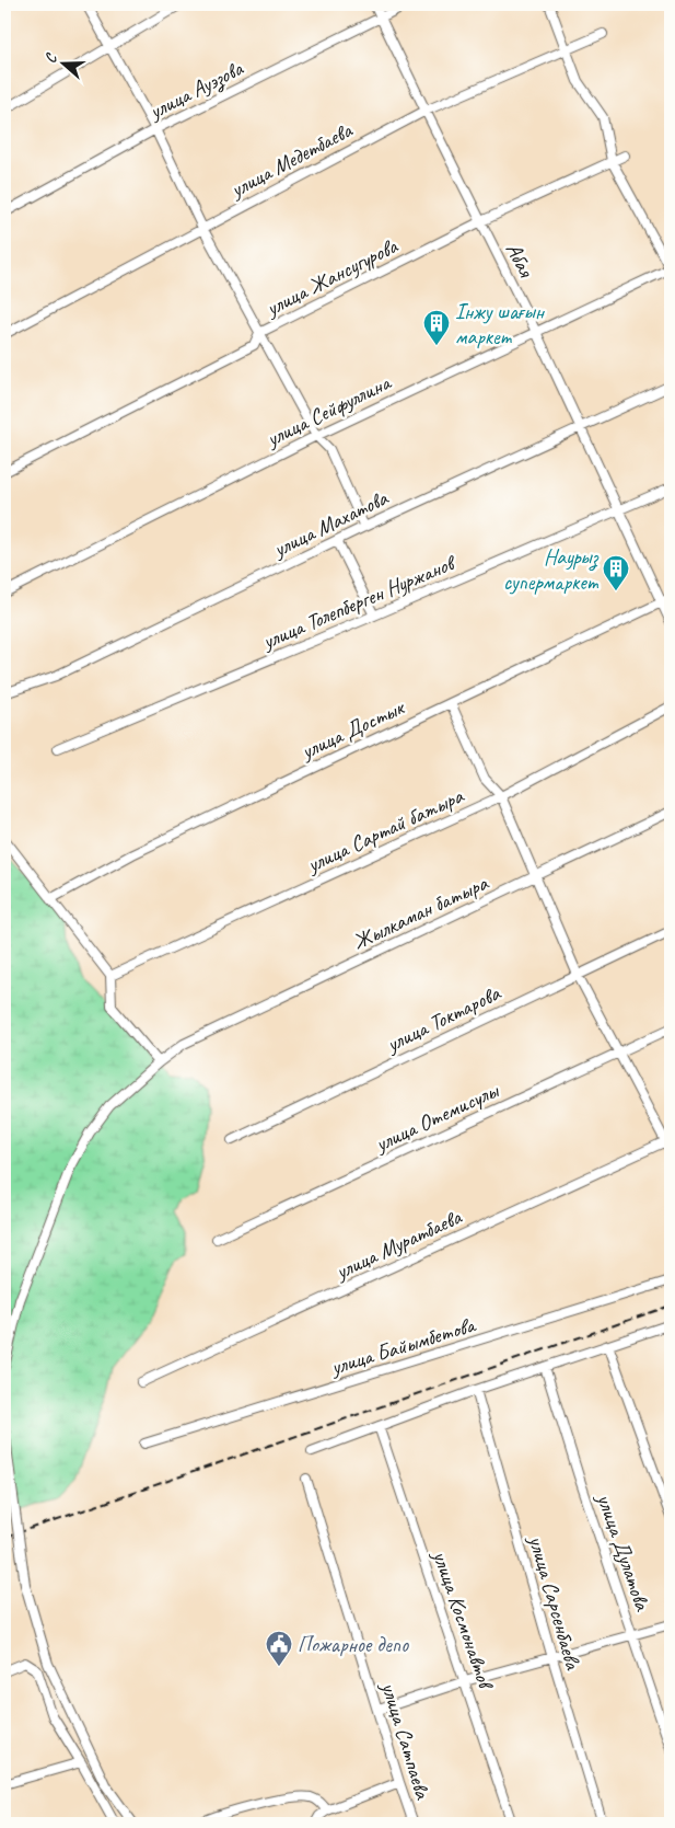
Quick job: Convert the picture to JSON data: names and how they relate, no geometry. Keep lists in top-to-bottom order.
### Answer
{
  "streets": {
    "street": [
      "улица Ауэзова",
      "улица Медетбаева",
      "Абая",
      "улица Жансугурова",
      "улица Сейфуллина",
      "улица Махатова",
      "улица Толепберген Нуржанов",
      "улица Достык",
      "улица Сартай батыра",
      "Жылкаман батыра",
      "улица Токтарова",
      "улица Отемисулы",
      "улица Муратбаева",
      "улица Байымбетова",
      "улица Дулатова",
      "улица Сарсенбаева",
      "улица Космонавтов",
      "улица Сатпаева"
    ]
  },
  "crossings": [
    ["улица Ауэзова", "Абая"],
    ["улица Медетбаева", "Абая"],
    ["Абая", "улица Жансугурова"],
    ["Абая", "улица Сейфуллина"],
    ["Абая", "улица Махатова"],
    ["Абая", "улица Толепберген Нуржанов"],
    ["Абая", "улица Достык"]
  ],
  "places": {
    "building": ["Інжу шағын маркет", "Наурыз супермаркет"],
    "public building": ["Пожарное депо"]
  },
  "north": "left"
}
